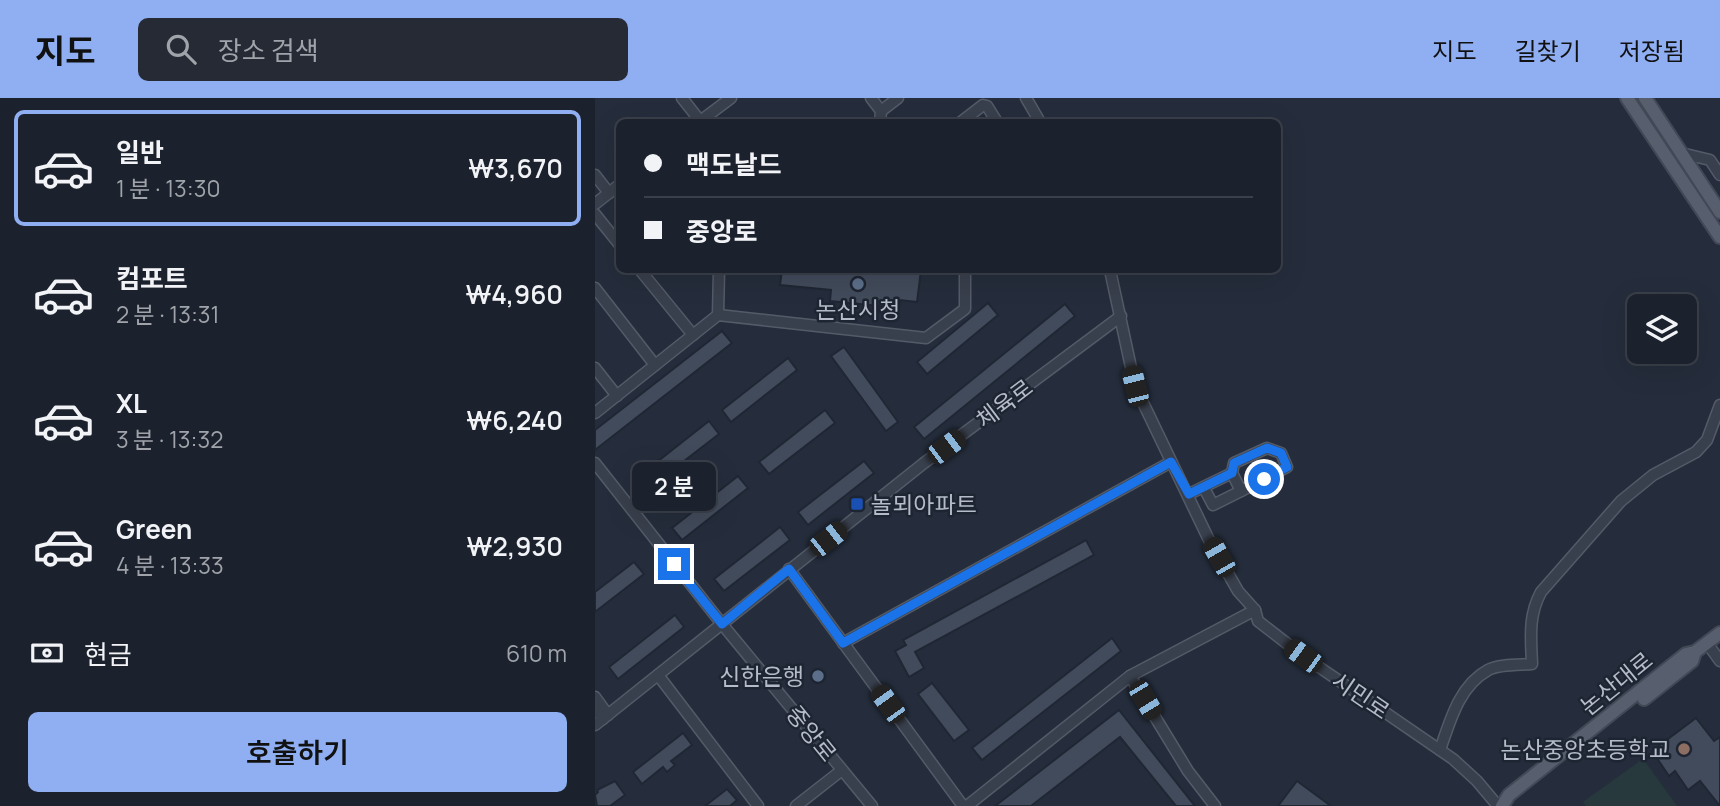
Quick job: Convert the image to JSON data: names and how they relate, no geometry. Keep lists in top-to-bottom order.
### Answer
{
  "streets": {
    "main road": ["논산대로"],
    "street": ["체육로", "시민로", "중앙로"]
  },
  "crossings": [
    ["체육로", "시민로"],
    ["체육로", "중앙로"],
    ["논산대로", "시민로"]
  ],
  "places": {
    "other": ["논산시청", "신한은행", "논산중앙초등학교"],
    "transit": ["놀뫼아파트"]
  },
  "page": {
    "header": "지도",
    "search": "장소 검색",
    "nav": ["지도", "길찾기", "저장됨"],
    "list": [
      {
        "name": "일반",
        "note": "1 분 · 13:30",
        "value": "₩3,670"
      },
      {
        "name": "컴포트",
        "note": "2 분 · 13:31",
        "value": "₩4,960"
      },
      {
        "name": "XL",
        "note": "3 분 · 13:32",
        "value": "₩6,240"
      },
      {
        "name": "Green",
        "note": "4 분 · 13:33",
        "value": "₩2,930"
      }
    ],
    "banner": ["맥도날드", "중앙로"],
    "bubble": "2 분",
    "pay": ["현금", "610 m"],
    "buttons": "호출하기"
  }
}
